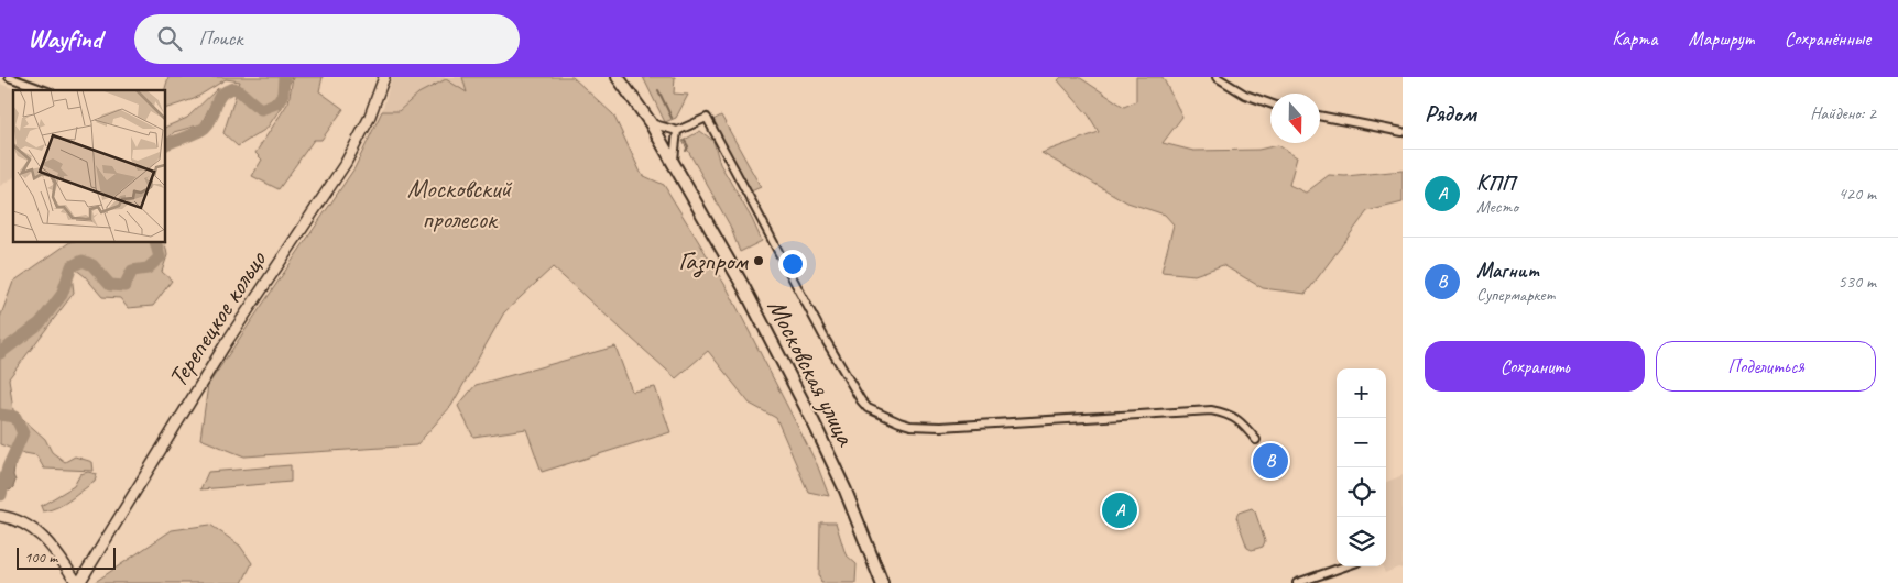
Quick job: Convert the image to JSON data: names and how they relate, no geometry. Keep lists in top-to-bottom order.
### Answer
{
  "streets": {
    "main road": ["Московская улица"],
    "street": ["Терепецкое кольцо"]
  },
  "parks": ["Московский пролесок"],
  "places": ["Газпром"],
  "scale_bar": "100 m",
  "north": "bottom",
  "page": {
    "header": "Wayfind",
    "search": "Поиск",
    "nav": ["Карта", "Маршрут", "Сохранённые"],
    "heading": ["Рядом", "Найдено: 2"],
    "list": [
      {
        "mark": "A",
        "name": "КПП",
        "note": "Место",
        "value": "420 m"
      },
      {
        "mark": "B",
        "name": "Магнит",
        "note": "Супермаркет",
        "value": "530 m"
      }
    ],
    "buttons": ["Сохранить", "Поделиться"],
    "map_buttons": ["+", "−"],
    "pins": ["B", "A"],
    "scale": "100 m"
  }
}
